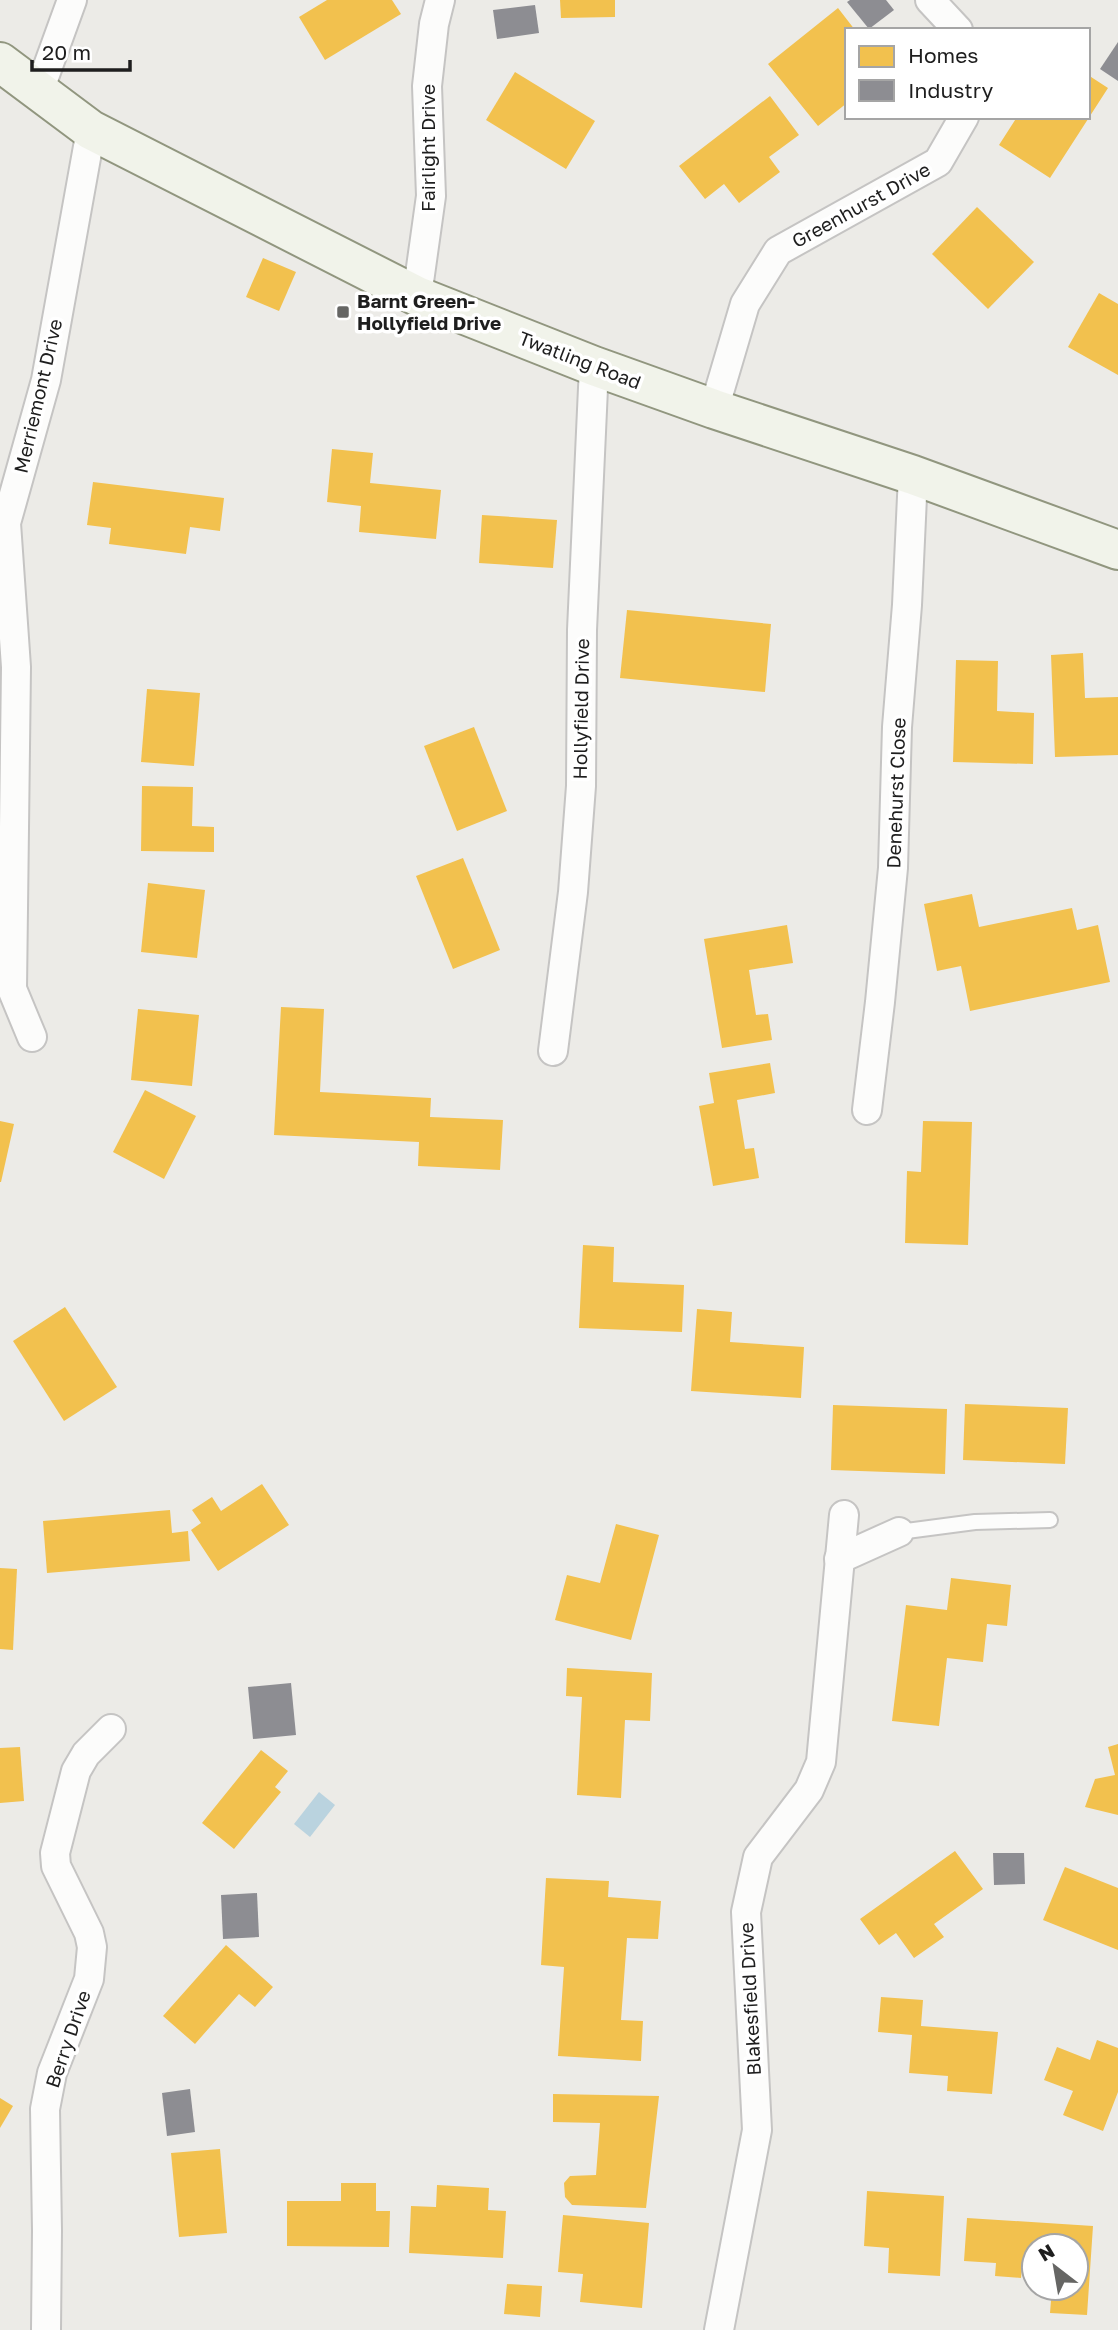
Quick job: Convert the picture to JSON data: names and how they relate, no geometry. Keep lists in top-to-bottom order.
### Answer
{
  "streets": {
    "street": [
      "Fairlight Drive",
      "Greenhurst Drive",
      "Twatling Road",
      "Merriemont Drive",
      "Hollyfield Drive",
      "Denehurst Close",
      "Blakesfield Drive",
      "Berry Drive"
    ]
  },
  "crossings": [
    ["Fairlight Drive", "Twatling Road"],
    ["Greenhurst Drive", "Twatling Road"],
    ["Twatling Road", "Merriemont Drive"],
    ["Twatling Road", "Hollyfield Drive"],
    ["Twatling Road", "Denehurst Close"]
  ],
  "places": {
    "transit": ["Barnt Green- Hollyfield Drive"]
  },
  "legend": ["Homes", "Industry"],
  "scale_bar": "20 m",
  "north": "top left"
}
